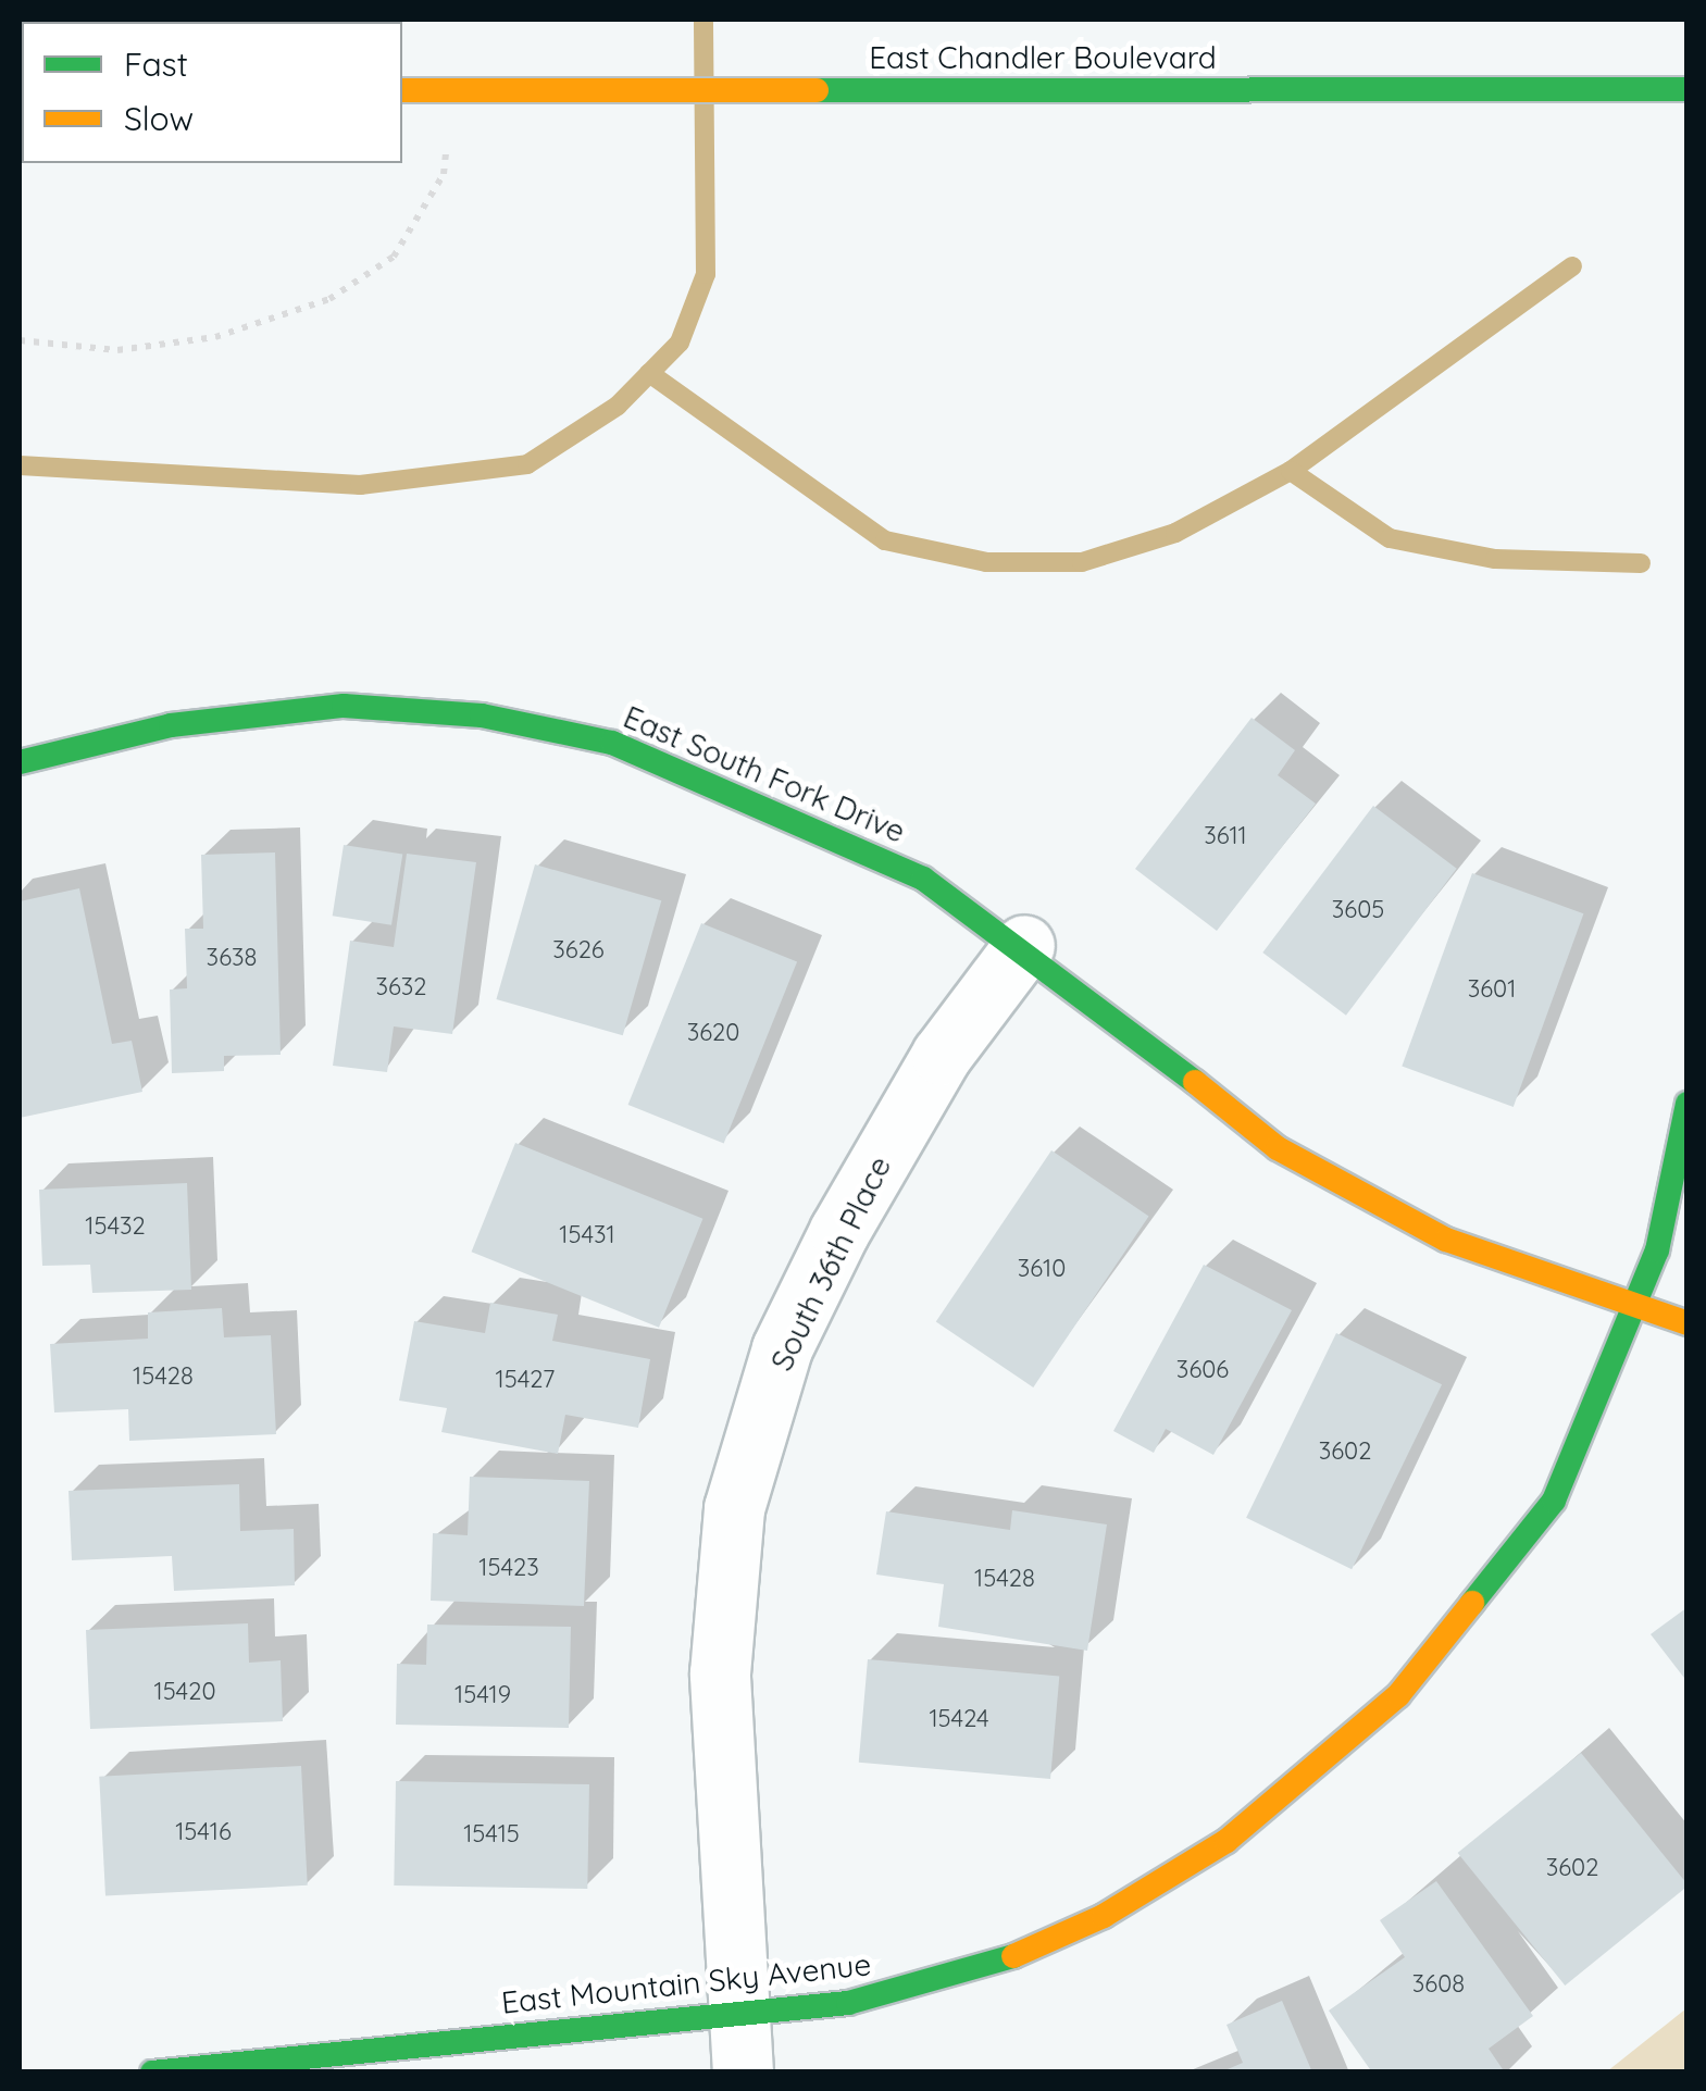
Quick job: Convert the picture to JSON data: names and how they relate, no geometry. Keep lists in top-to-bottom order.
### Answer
{
  "streets": {
    "street": [
      "East Chandler Boulevard",
      "East South Fork Drive",
      "South 36th Place",
      "East Mountain Sky Avenue"
    ]
  },
  "crossings": [
    ["East South Fork Drive", "South 36th Place"],
    ["East South Fork Drive", "East Mountain Sky Avenue"],
    ["South 36th Place", "East Mountain Sky Avenue"]
  ],
  "house_numbers": [
    "3611",
    "3605",
    "3626",
    "3638",
    "3632",
    "3601",
    "3620",
    "15432",
    "15431",
    "3610",
    "3606",
    "15428",
    "15427",
    "3602",
    "15423",
    "15428",
    "15420",
    "15419",
    "15424",
    "15416",
    "15415",
    "3602",
    "3608"
  ],
  "legend": ["Fast", "Slow"]
}
